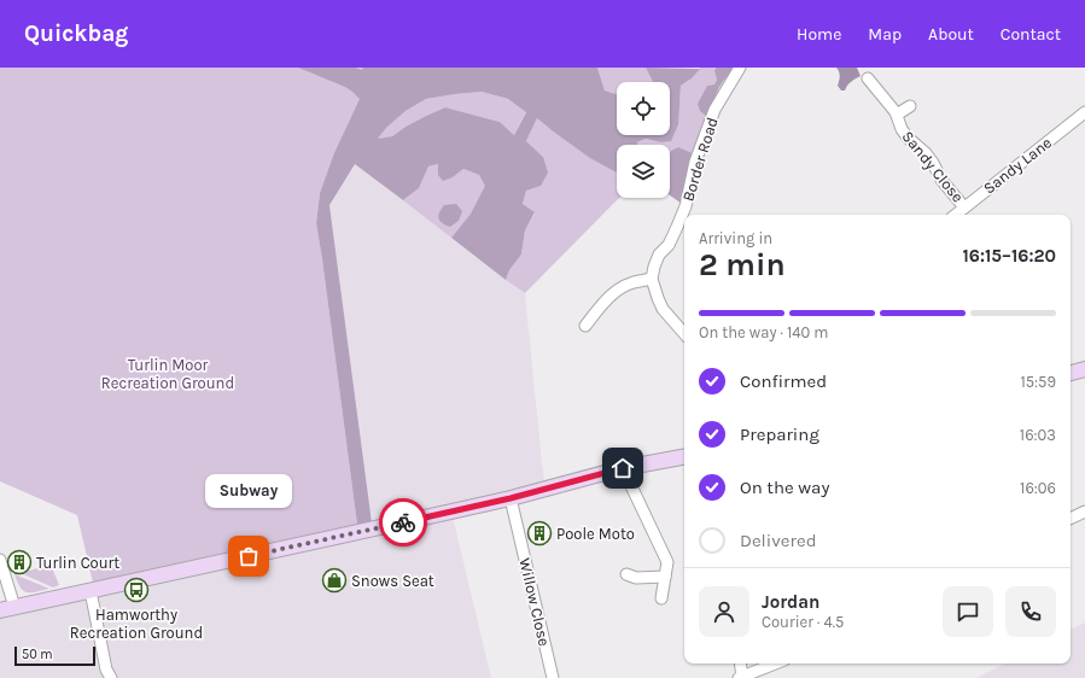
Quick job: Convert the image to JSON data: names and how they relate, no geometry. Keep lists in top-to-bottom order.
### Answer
{
  "streets": {
    "street": [
      "Border Road",
      "Sandy Lane",
      "Sandy Close",
      "Willow Close"
    ]
  },
  "crossings": [
    ["Sandy Lane", "Sandy Close"]
  ],
  "parks": ["Turlin Moor Recreation Ground"],
  "places": {
    "building": ["Poole Moto", "Turlin Court"],
    "other": ["Subway"],
    "shop": ["Snows Seat"],
    "bus stop": ["Hamworthy Recreation Ground"]
  },
  "scale_bar": "50 m",
  "page": {
    "header": "Quickbag",
    "nav": [
      "Home",
      "Map",
      "About",
      "Contact"
    ],
    "heading": ["2 min", "Arriving in", "16:15–16:20"],
    "panel": ["Jordan", "Courier · 4.5"],
    "bar": "On the way · 140 m",
    "list": [
      ["Confirmed", "15:59"],
      ["Preparing", "16:03"],
      ["On the way", "16:06"],
      "Delivered"
    ],
    "bubble": "Subway",
    "scale": "50 m"
  }
}
